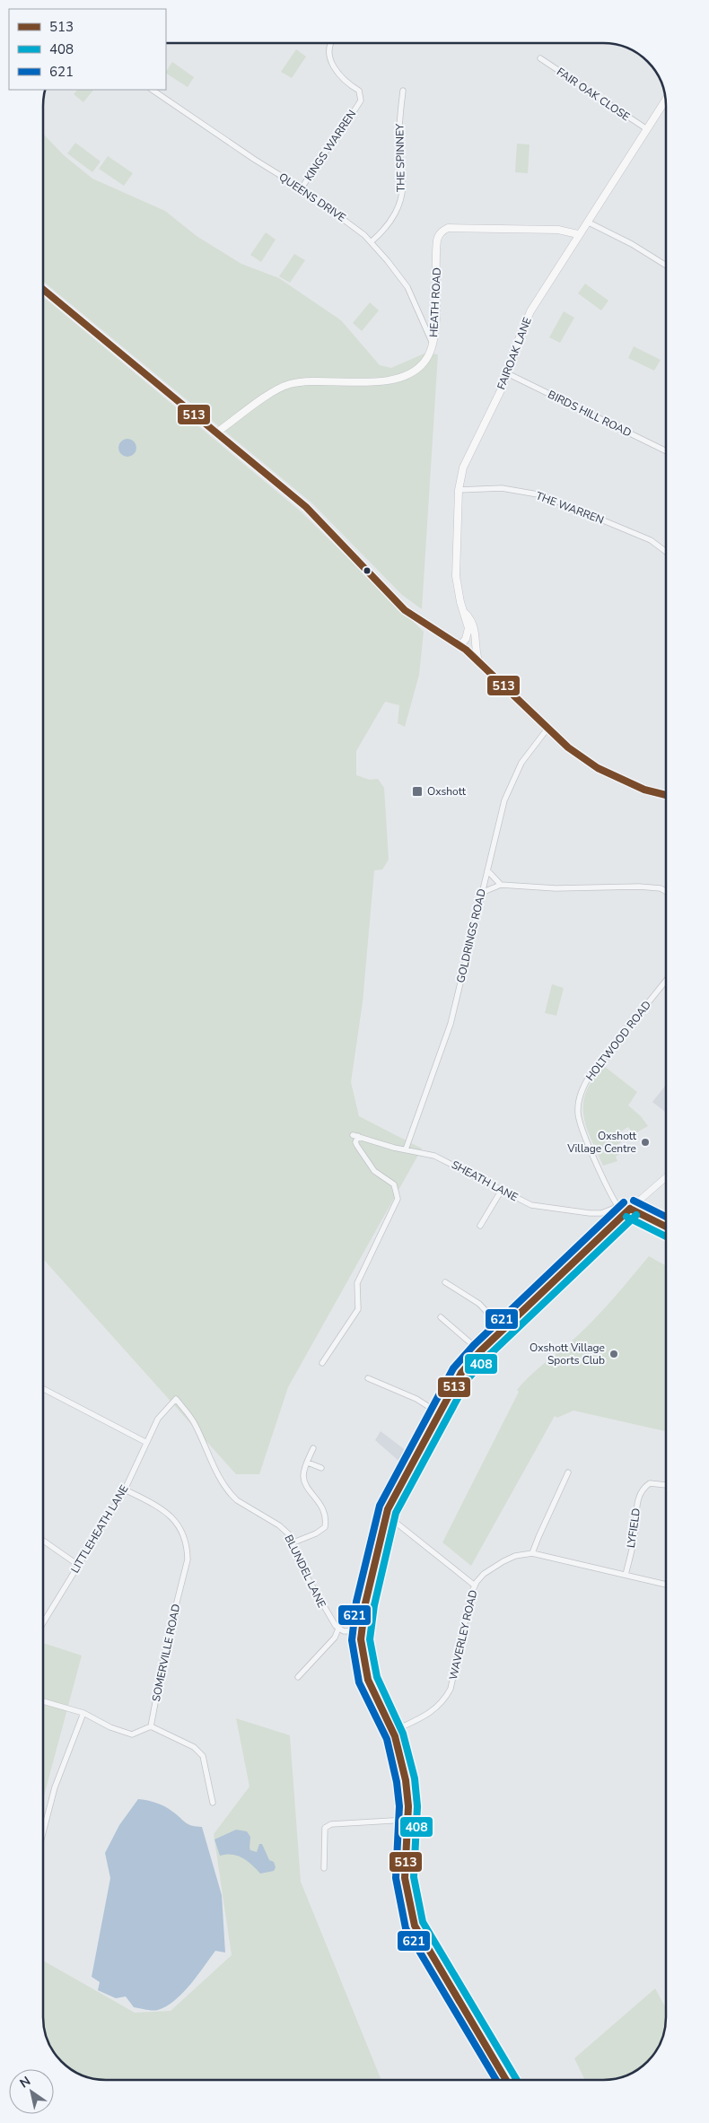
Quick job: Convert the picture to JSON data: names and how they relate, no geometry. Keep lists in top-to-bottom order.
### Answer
{
  "streets": {
    "main road": ["HEATH ROAD", "FAIROAK LANE"],
    "street": [
      "FAIR OAK CLOSE",
      "KINGS WARREN",
      "THE SPINNEY",
      "QUEENS DRIVE",
      "BIRDS HILL ROAD",
      "THE WARREN",
      "GOLDRINGS ROAD",
      "HOLTWOOD ROAD",
      "SHEATH LANE",
      "LYFIELD",
      "LITTLEHEATH LANE",
      "BLUNDEL LANE",
      "WAVERLEY ROAD",
      "SOMERVILLE ROAD"
    ]
  },
  "crossings": [
    ["FAIR OAK CLOSE", "FAIROAK LANE"],
    ["KINGS WARREN", "QUEENS DRIVE"],
    ["THE SPINNEY", "QUEENS DRIVE"],
    ["QUEENS DRIVE", "HEATH ROAD"],
    ["HEATH ROAD", "FAIROAK LANE"],
    ["FAIROAK LANE", "BIRDS HILL ROAD"],
    ["FAIROAK LANE", "THE WARREN"],
    ["GOLDRINGS ROAD", "SHEATH LANE"],
    ["HOLTWOOD ROAD", "SHEATH LANE"],
    ["LYFIELD", "WAVERLEY ROAD"],
    ["LITTLEHEATH LANE", "BLUNDEL LANE"],
    ["LITTLEHEATH LANE", "SOMERVILLE ROAD"]
  ],
  "places": {
    "transit": ["Oxshott"],
    "other": ["Oxshott Village Centre", "Oxshott Village Sports Club"]
  },
  "lines": ["transit line 513", "transit line 621", "transit line 408"],
  "legend": ["513", "408", "621"],
  "north": "top left"
}
